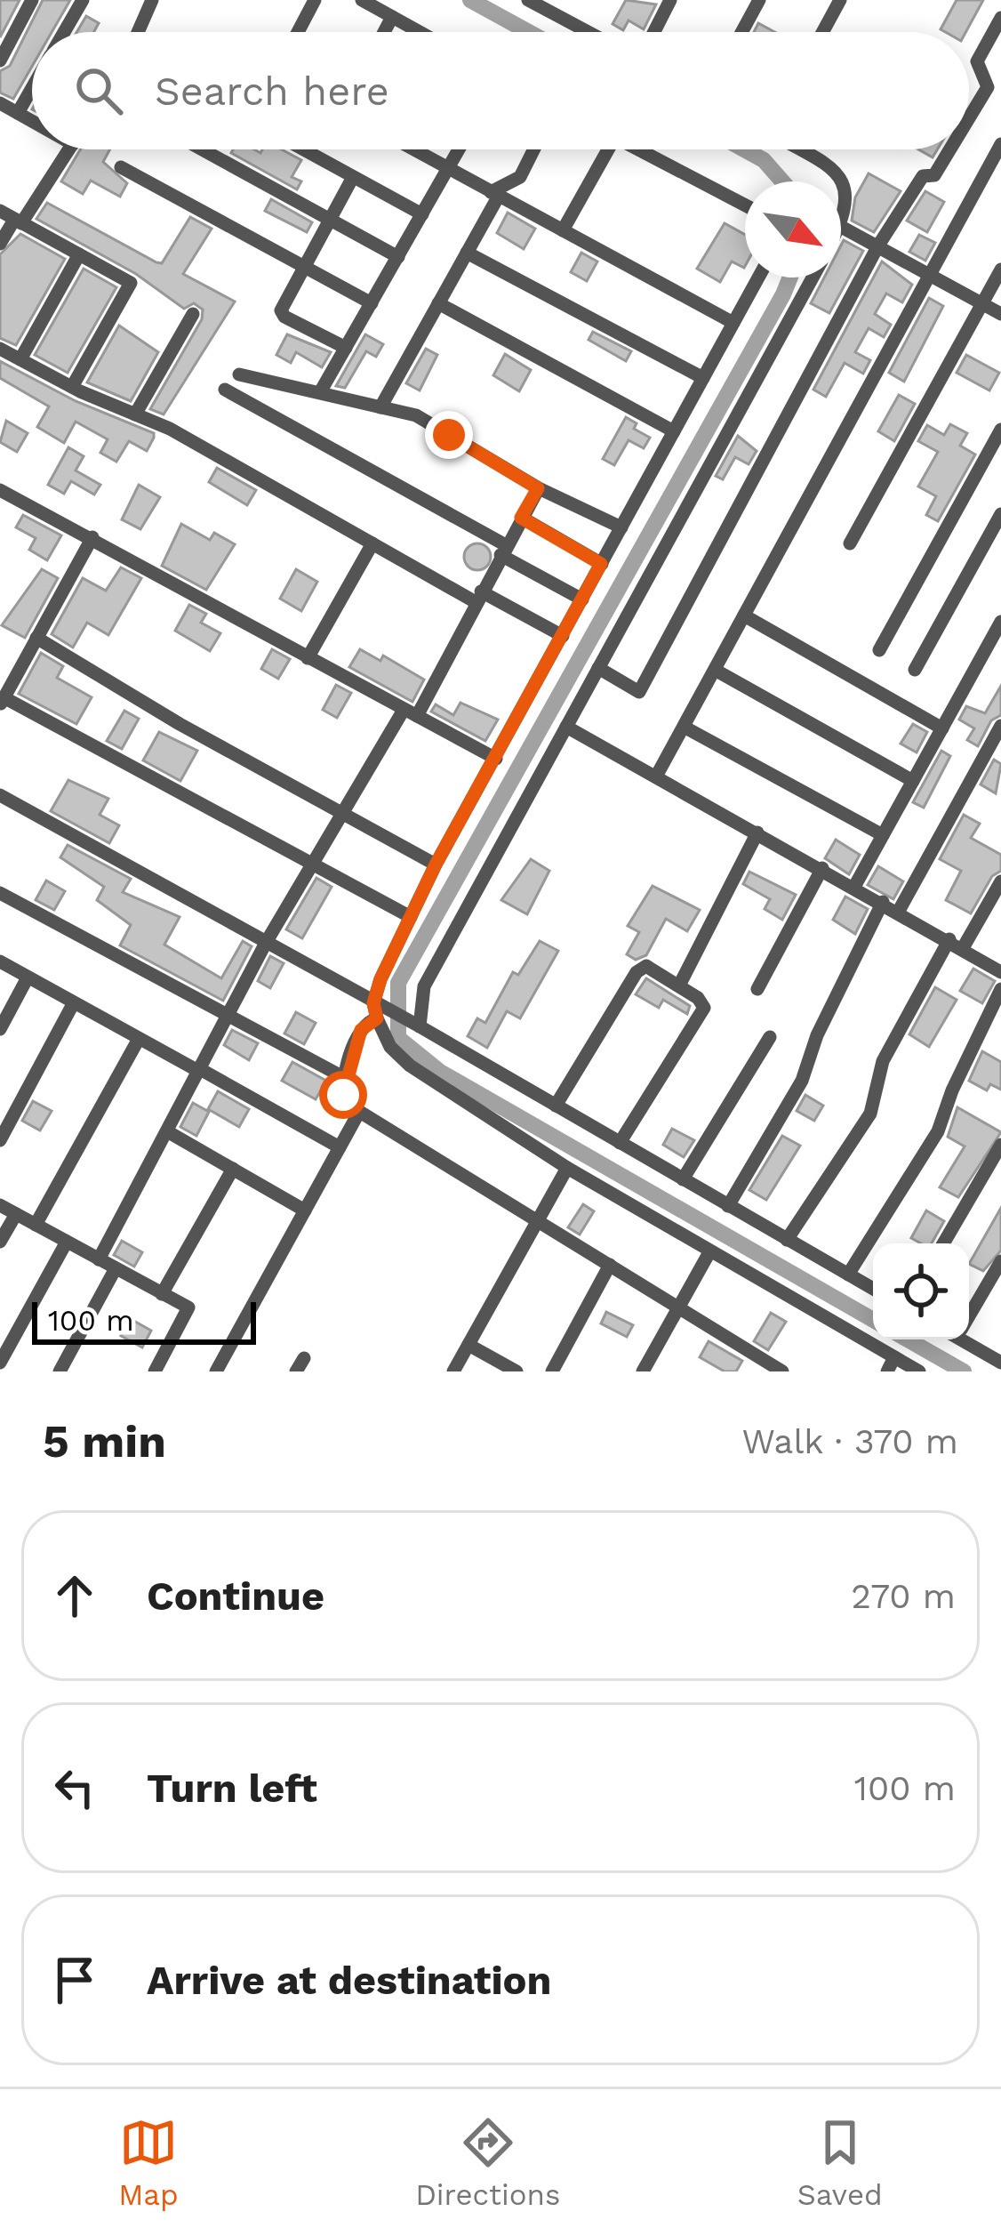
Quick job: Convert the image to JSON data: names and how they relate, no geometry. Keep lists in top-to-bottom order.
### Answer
{
  "scale_bar": "100 m",
  "north": "bottom right",
  "page": {
    "search": "Search here",
    "scale": "100 m",
    "heading": ["5 min", "Walk · 370 m"],
    "list": [
      ["Continue", "270 m"],
      ["Turn left", "100 m"],
      "Arrive at destination"
    ],
    "nav": ["Map", "Directions", "Saved"]
  }
}
